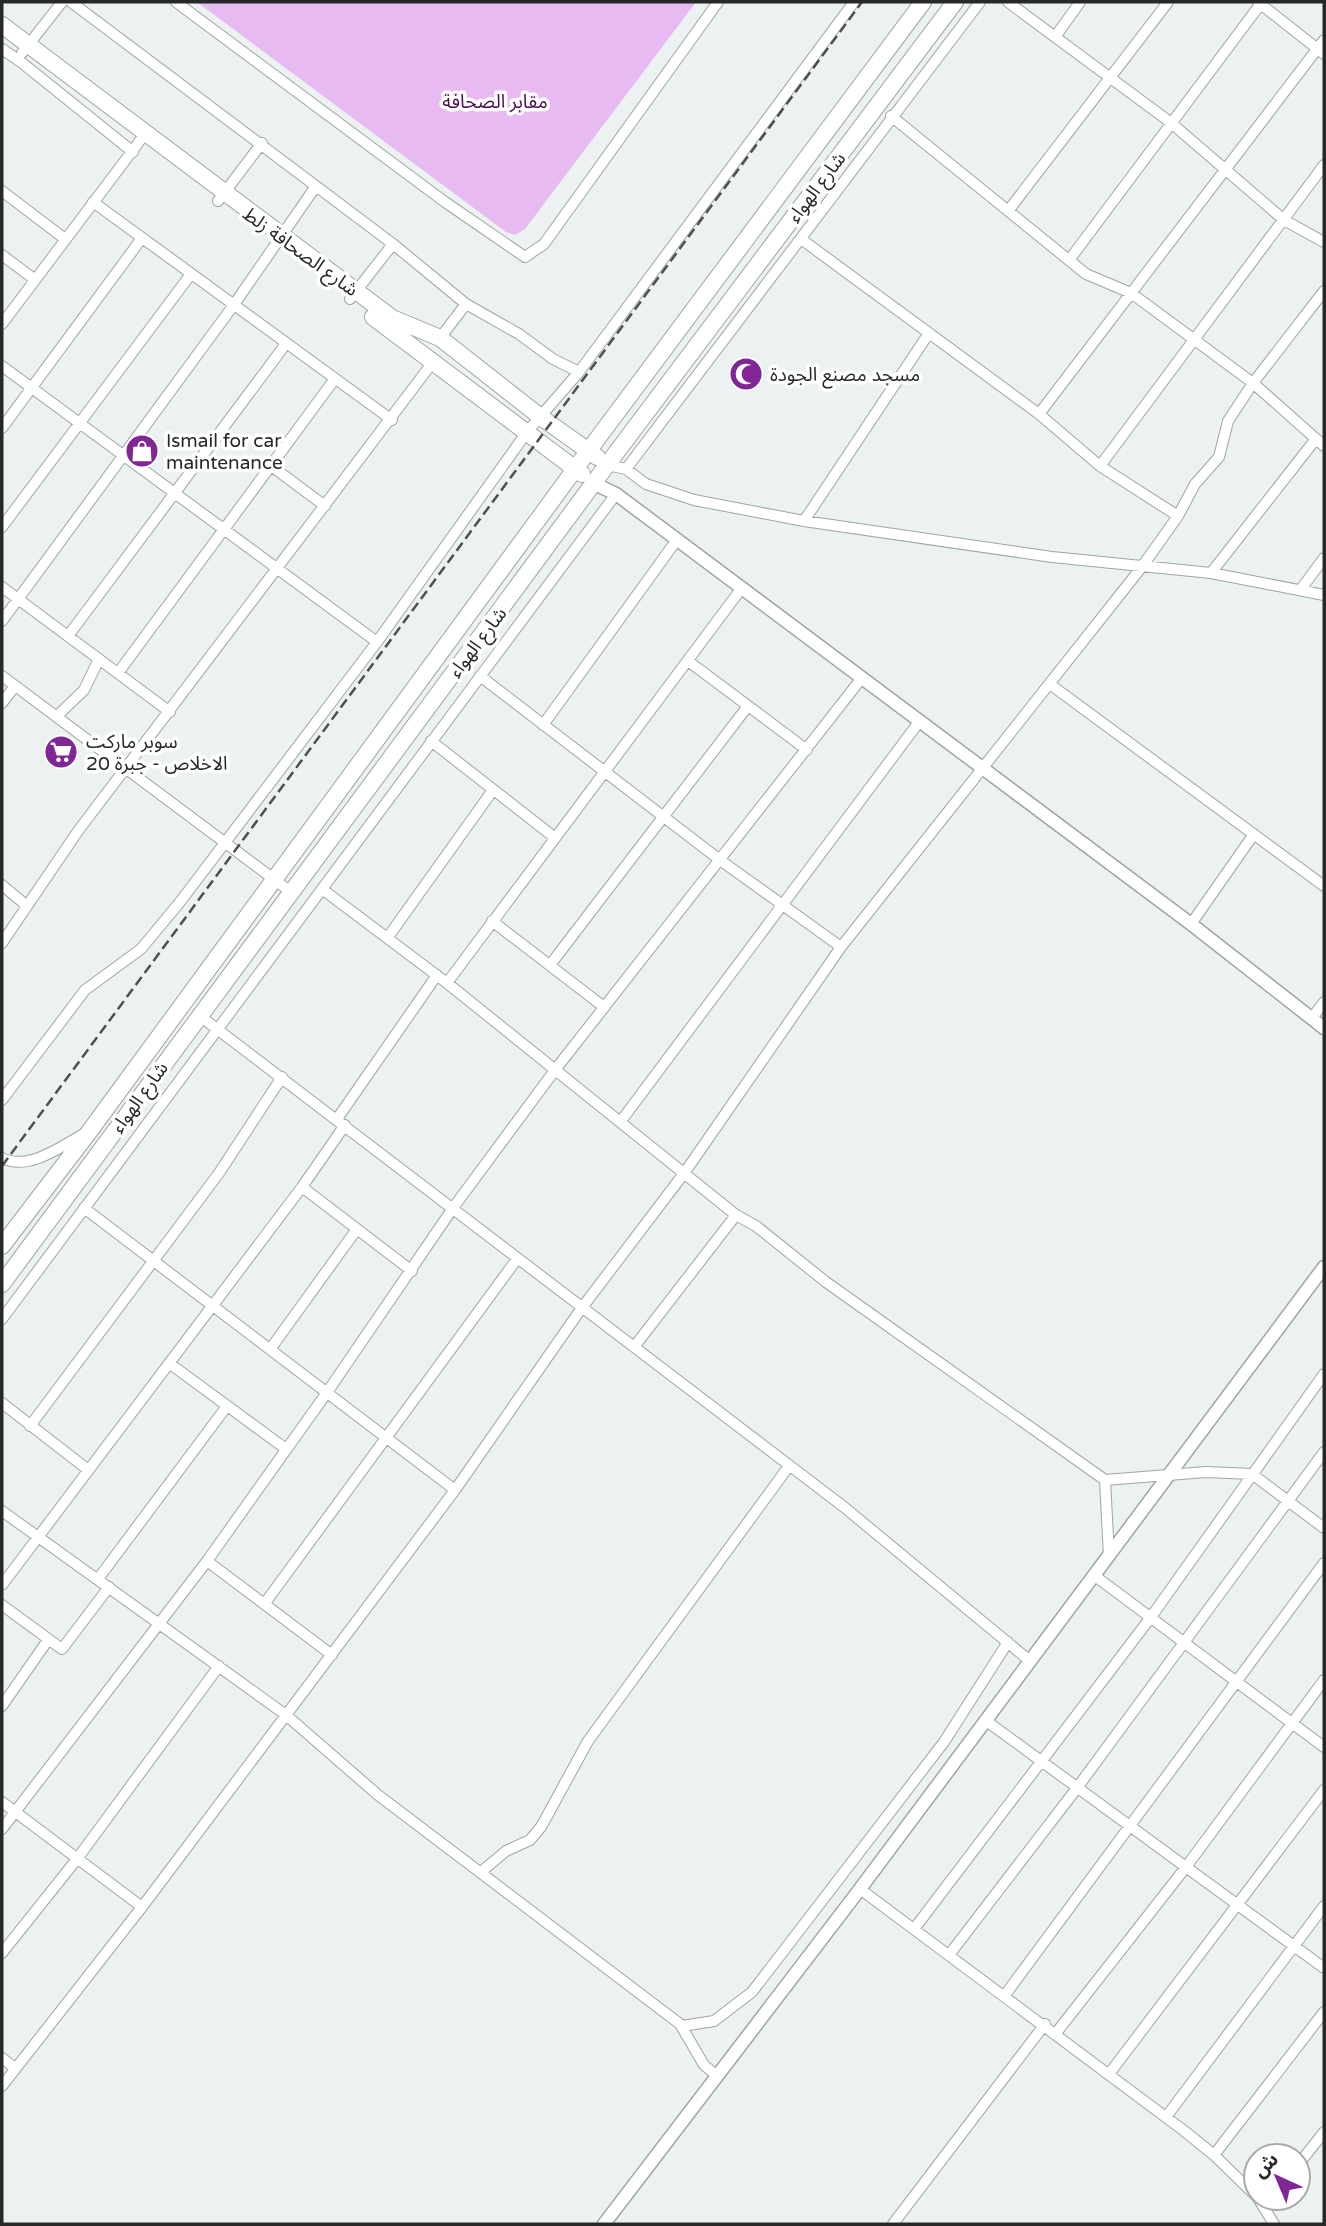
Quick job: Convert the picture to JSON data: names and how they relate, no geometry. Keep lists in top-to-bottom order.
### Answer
{
  "streets": {
    "highway": ["شارع الهواء", "شارع الصحافة زلط"]
  },
  "crossings": [
    ["شارع الهواء", "شارع الصحافة زلط"]
  ],
  "parks": ["مقابر الصحافة"],
  "places": {
    "mosque": ["مسجد مصنع الجودة"],
    "shop": ["Ismail for car maintenance"],
    "supermarket": ["سوبر ماركت الاخلاص - جبرة 20"]
  },
  "north": "top left"
}
